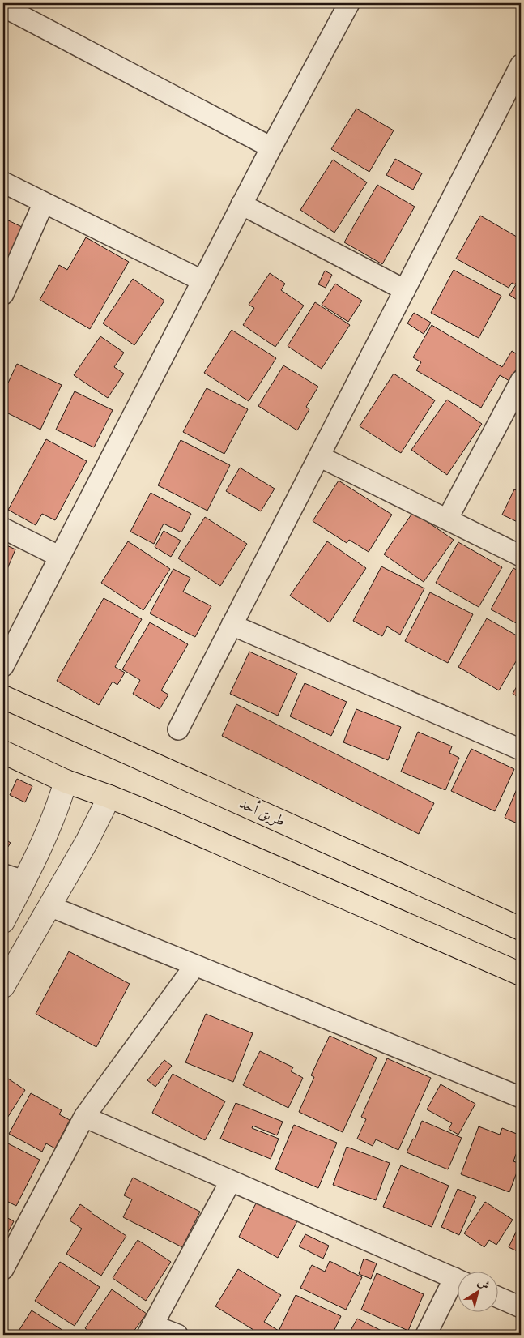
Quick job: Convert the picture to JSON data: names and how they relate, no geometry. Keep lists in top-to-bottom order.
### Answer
{
  "streets": {
    "main road": ["طريق أحد"]
  },
  "north": "top right"
}
